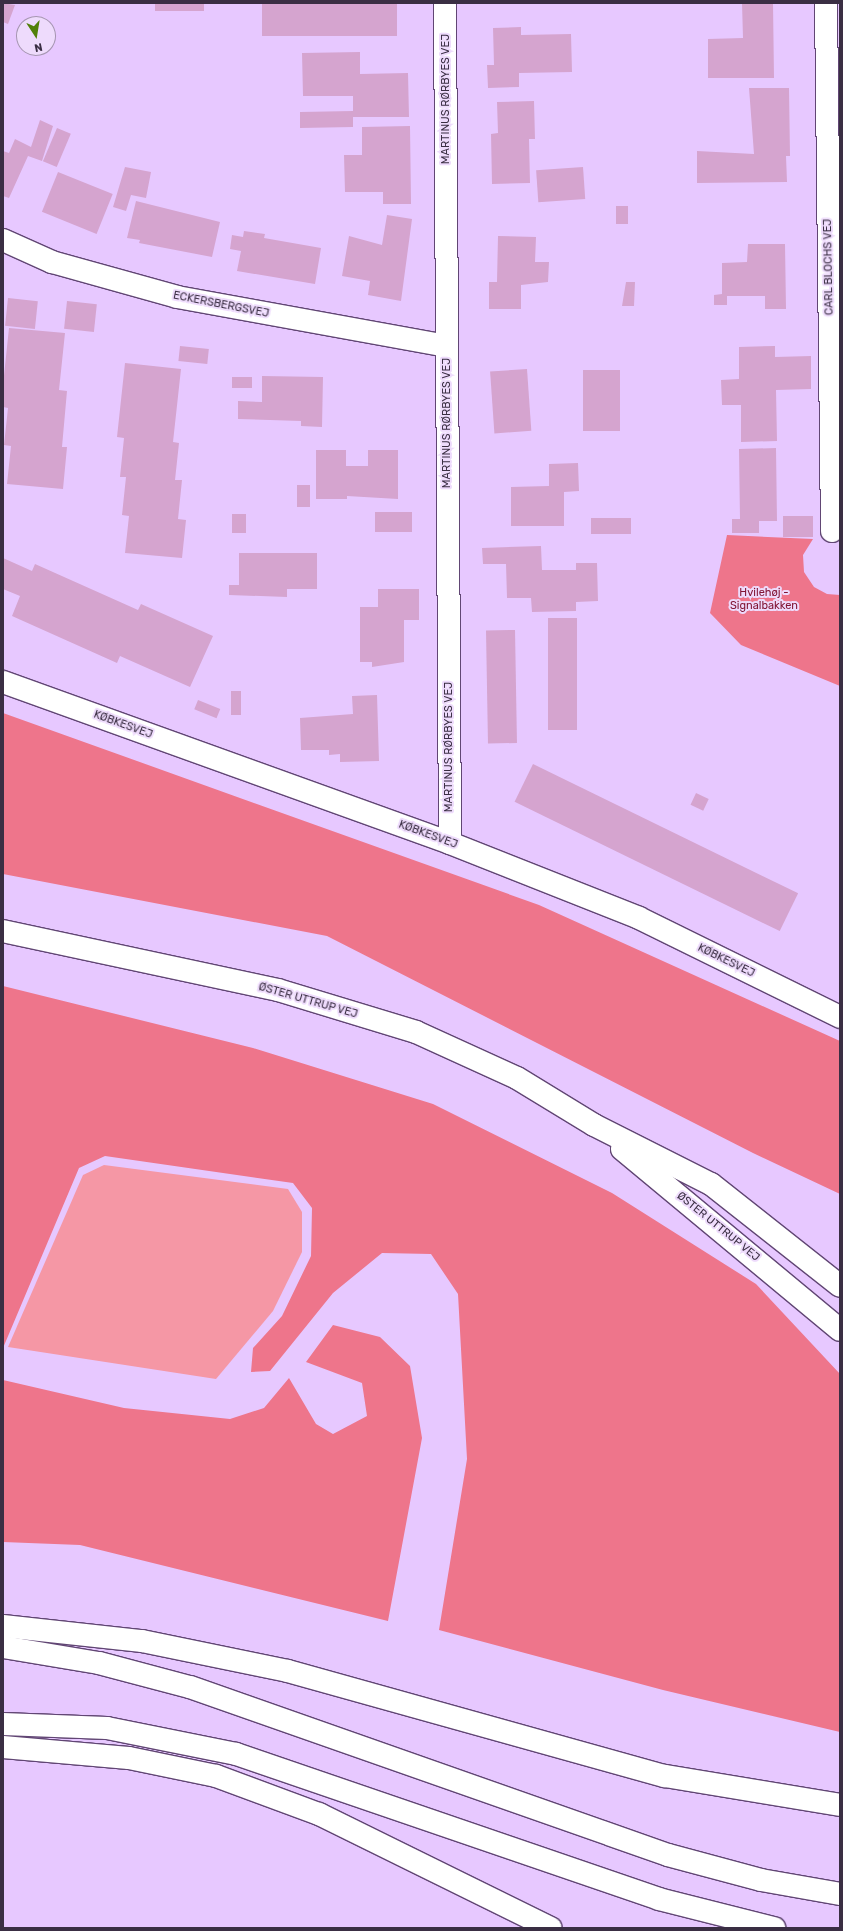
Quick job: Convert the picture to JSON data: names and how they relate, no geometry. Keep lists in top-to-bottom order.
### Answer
{
  "streets": {
    "main road": [
      "MARTINUS RØRBYES VEJ",
      "CARL BLOCHS VEJ",
      "ECKERSBERGSVEJ",
      "KØBKESVEJ",
      "ØSTER UTTRUP VEJ"
    ]
  },
  "crossings": [
    ["MARTINUS RØRBYES VEJ", "ECKERSBERGSVEJ"],
    ["MARTINUS RØRBYES VEJ", "KØBKESVEJ"]
  ],
  "parks": ["Hvilehøj - Signalbakken"],
  "north": "bottom"
}
